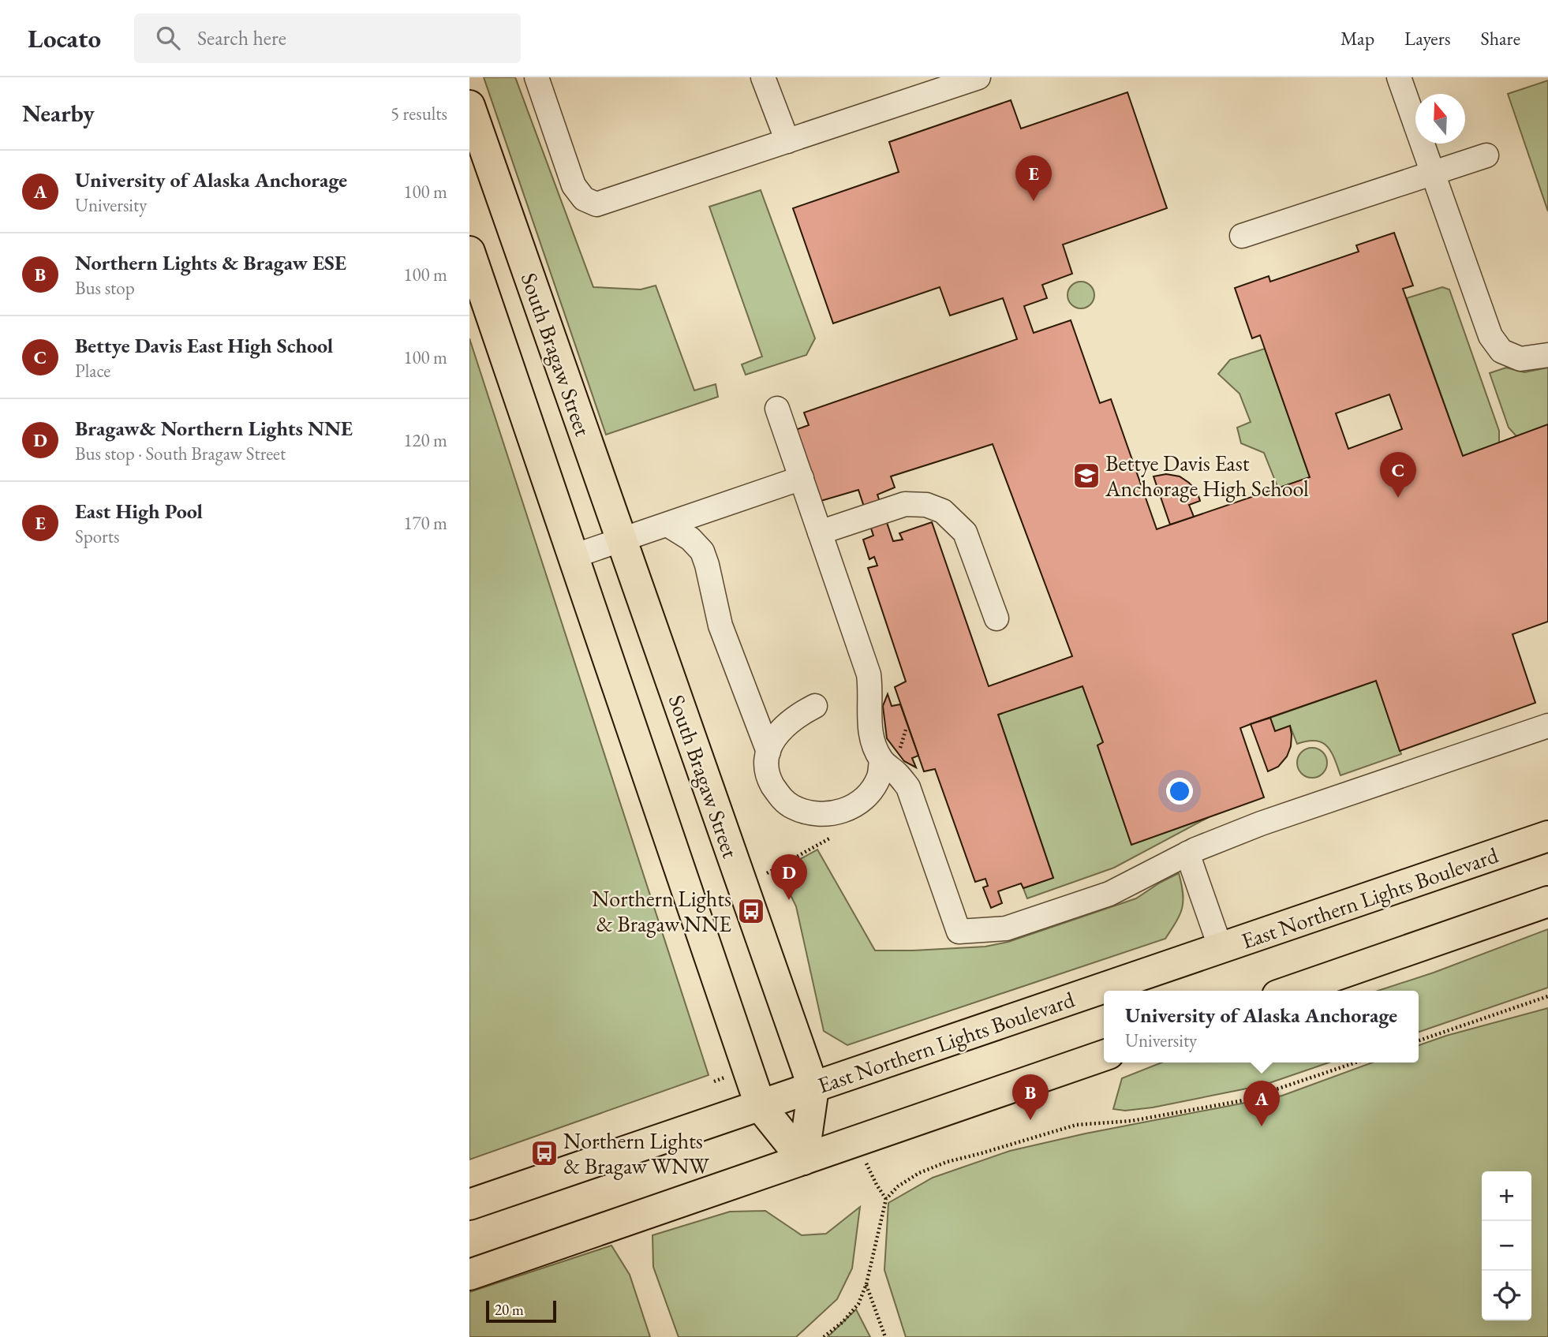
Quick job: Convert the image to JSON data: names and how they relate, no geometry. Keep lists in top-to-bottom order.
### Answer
{
  "streets": {
    "main road": ["South Bragaw Street", "East Northern Lights Boulevard"]
  },
  "crossings": [
    ["South Bragaw Street", "East Northern Lights Boulevard"]
  ],
  "places": {
    "school or university": ["Bettye Davis East Anchorage High School"],
    "bus stop": ["Northern Lights & Bragaw NNE", "Northern Lights & Bragaw WNW"]
  },
  "scale_bar": "20 m",
  "north": "top",
  "page": {
    "header": "Locato",
    "search": "Search here",
    "nav": ["Map", "Layers", "Share"],
    "heading": ["Nearby", "5 results"],
    "list": [
      {
        "mark": "A",
        "name": "University of Alaska Anchorage",
        "note": "University",
        "value": "100 m"
      },
      {
        "mark": "B",
        "name": "Northern Lights & Bragaw ESE",
        "note": "Bus stop",
        "value": "100 m"
      },
      {
        "mark": "C",
        "name": "Bettye Davis East High School",
        "note": "Place",
        "value": "100 m"
      },
      {
        "mark": "D",
        "name": "Bragaw& Northern Lights NNE",
        "note": "Bus stop · South Bragaw Street",
        "value": "120 m"
      },
      {
        "mark": "E",
        "name": "East High Pool",
        "note": "Sports",
        "value": "170 m"
      }
    ],
    "pins": [
      "E",
      "C",
      "D",
      "B",
      "A"
    ],
    "popup": ["University of Alaska Anchorage", "University"],
    "map_buttons": ["+", "−"],
    "scale": "20 m"
  }
}
